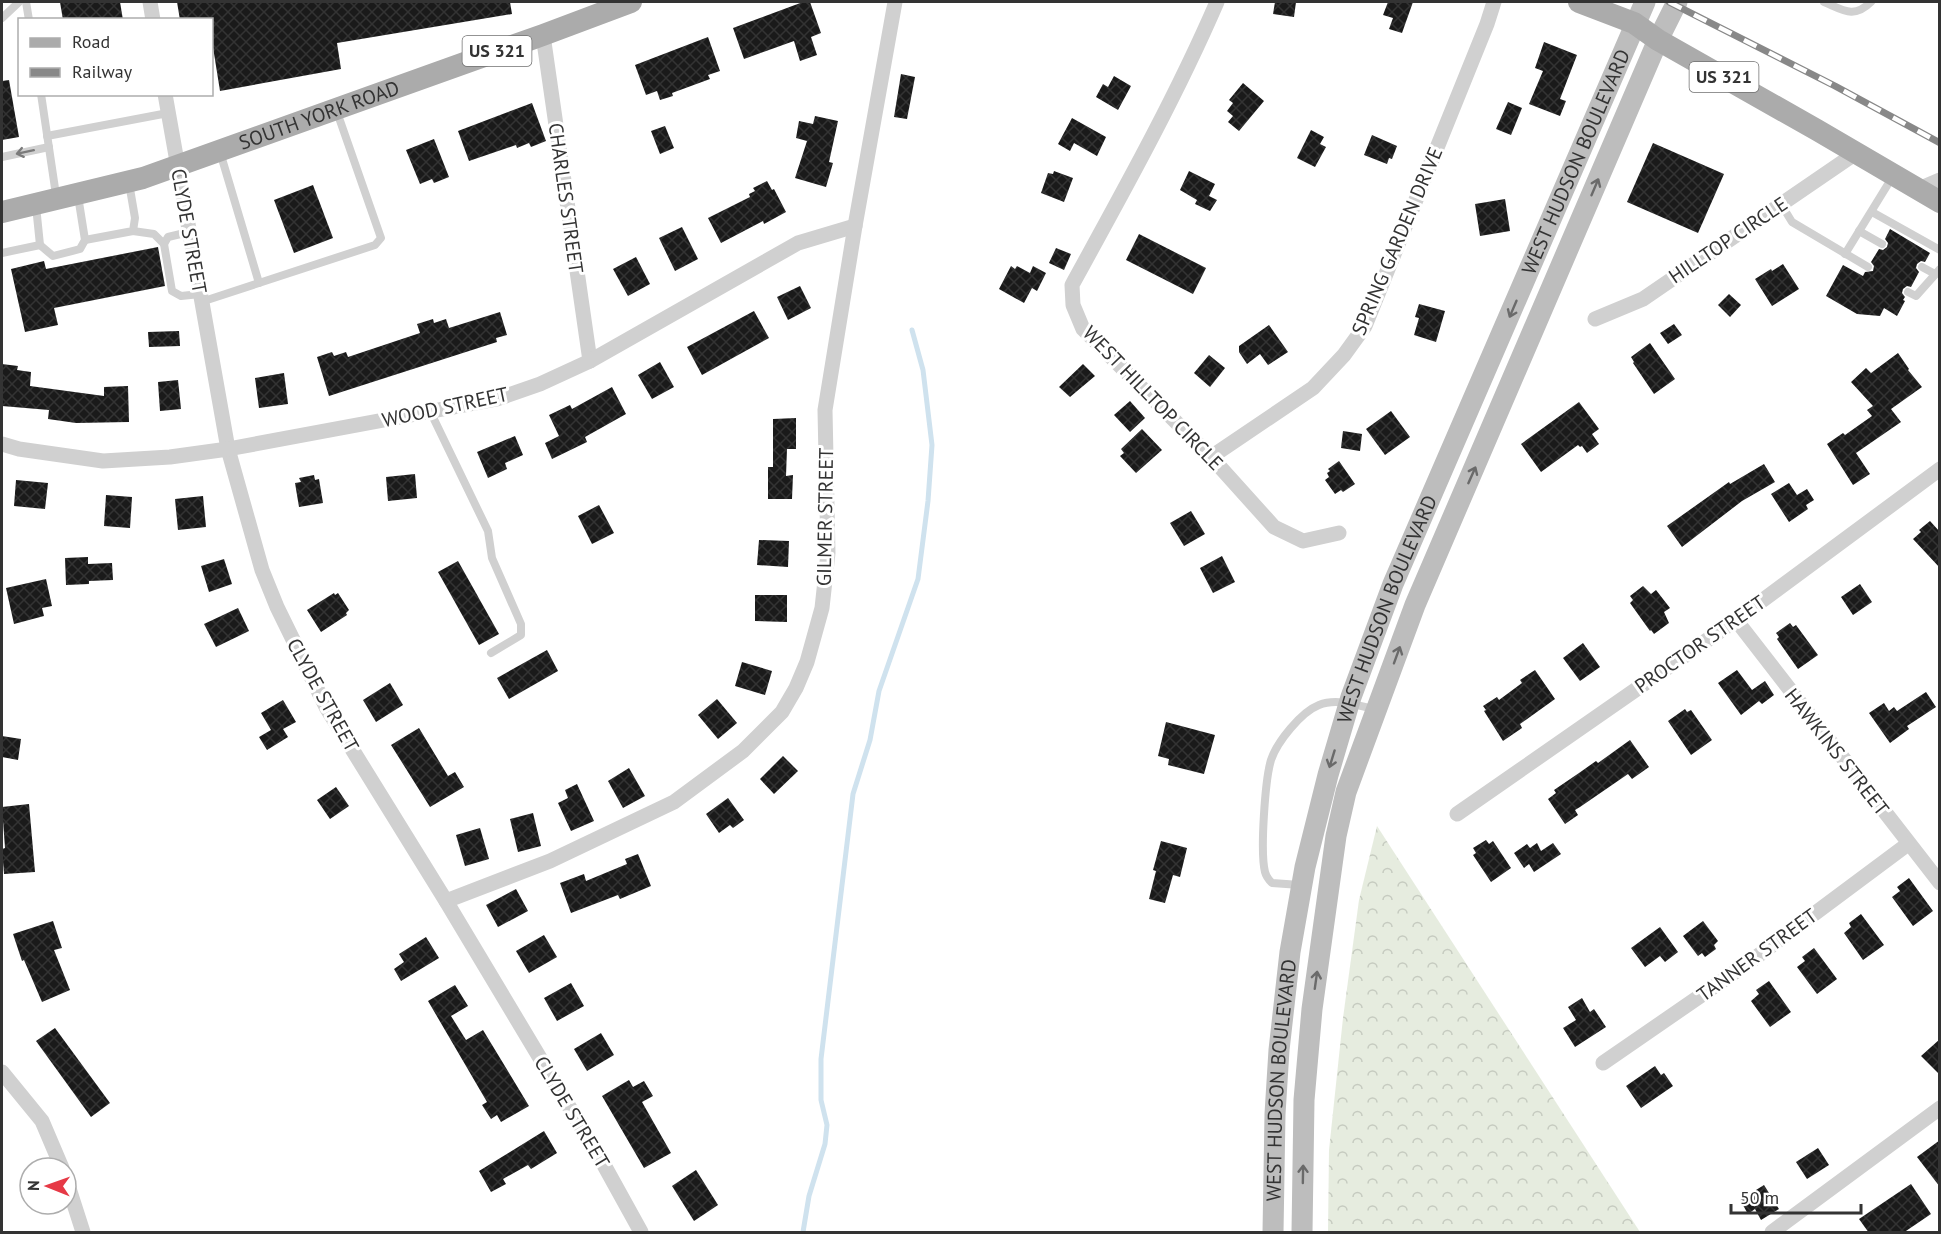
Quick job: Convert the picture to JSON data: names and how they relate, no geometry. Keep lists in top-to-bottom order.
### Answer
{
  "streets": {
    "main road": ["US 321", "SOUTH YORK ROAD", "WEST HUDSON BOULEVARD"],
    "street": [
      "CHARLES STREET",
      "CLYDE STREET",
      "HILLTOP CIRCLE",
      "SPRING GARDEN DRIVE",
      "WEST HILLTOP CIRCLE",
      "WOOD STREET",
      "GILMER STREET",
      "PROCTOR STREET",
      "HAWKINS STREET",
      "TANNER STREET"
    ]
  },
  "crossings": [
    ["US 321", "WEST HUDSON BOULEVARD"],
    ["US 321", "HILLTOP CIRCLE"],
    ["SOUTH YORK ROAD", "CHARLES STREET"],
    ["SOUTH YORK ROAD", "CLYDE STREET"],
    ["CHARLES STREET", "WOOD STREET"],
    ["CLYDE STREET", "WOOD STREET"],
    ["CLYDE STREET", "GILMER STREET"],
    ["SPRING GARDEN DRIVE", "WEST HILLTOP CIRCLE"],
    ["WOOD STREET", "GILMER STREET"],
    ["PROCTOR STREET", "HAWKINS STREET"],
    ["HAWKINS STREET", "TANNER STREET"]
  ],
  "legend": ["Road", "Railway"],
  "scale_bar": "50 m",
  "north": "left"
}
